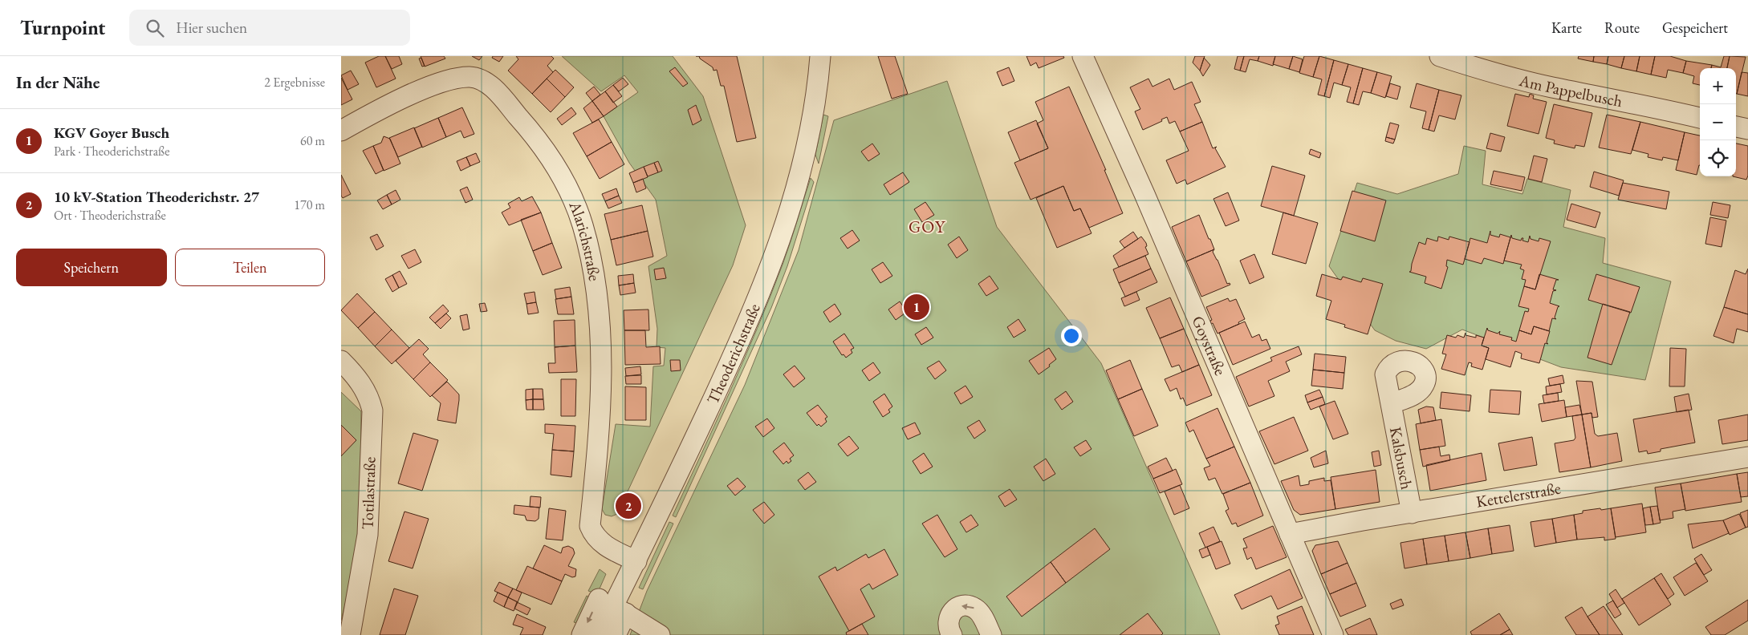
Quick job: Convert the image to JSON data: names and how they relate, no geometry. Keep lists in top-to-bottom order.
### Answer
{
  "streets": {
    "street": [
      "Am Pappelbusch",
      "Alarichstraße",
      "Goystraße",
      "Theoderichstraße",
      "Kalsbusch",
      "Totilastraße",
      "Kettelerstraße"
    ]
  },
  "crossings": [
    ["Alarichstraße", "Theoderichstraße"],
    ["Goystraße", "Kettelerstraße"],
    ["Kalsbusch", "Kettelerstraße"]
  ],
  "districts": ["GOY"],
  "page": {
    "header": "Turnpoint",
    "search": "Hier suchen",
    "nav": ["Karte", "Route", "Gespeichert"],
    "heading": ["In der Nähe", "2 Ergebnisse"],
    "map_buttons": ["+", "−"],
    "list": [
      {
        "mark": "1",
        "name": "KGV Goyer Busch",
        "note": "Park · Theoderichstraße",
        "value": "60 m"
      },
      {
        "mark": "2",
        "name": "10 kV-Station Theoderichstr. 27",
        "note": "Ort · Theoderichstraße",
        "value": "170 m"
      }
    ],
    "buttons": ["Speichern", "Teilen"],
    "pins": ["1", "2"]
  }
}
